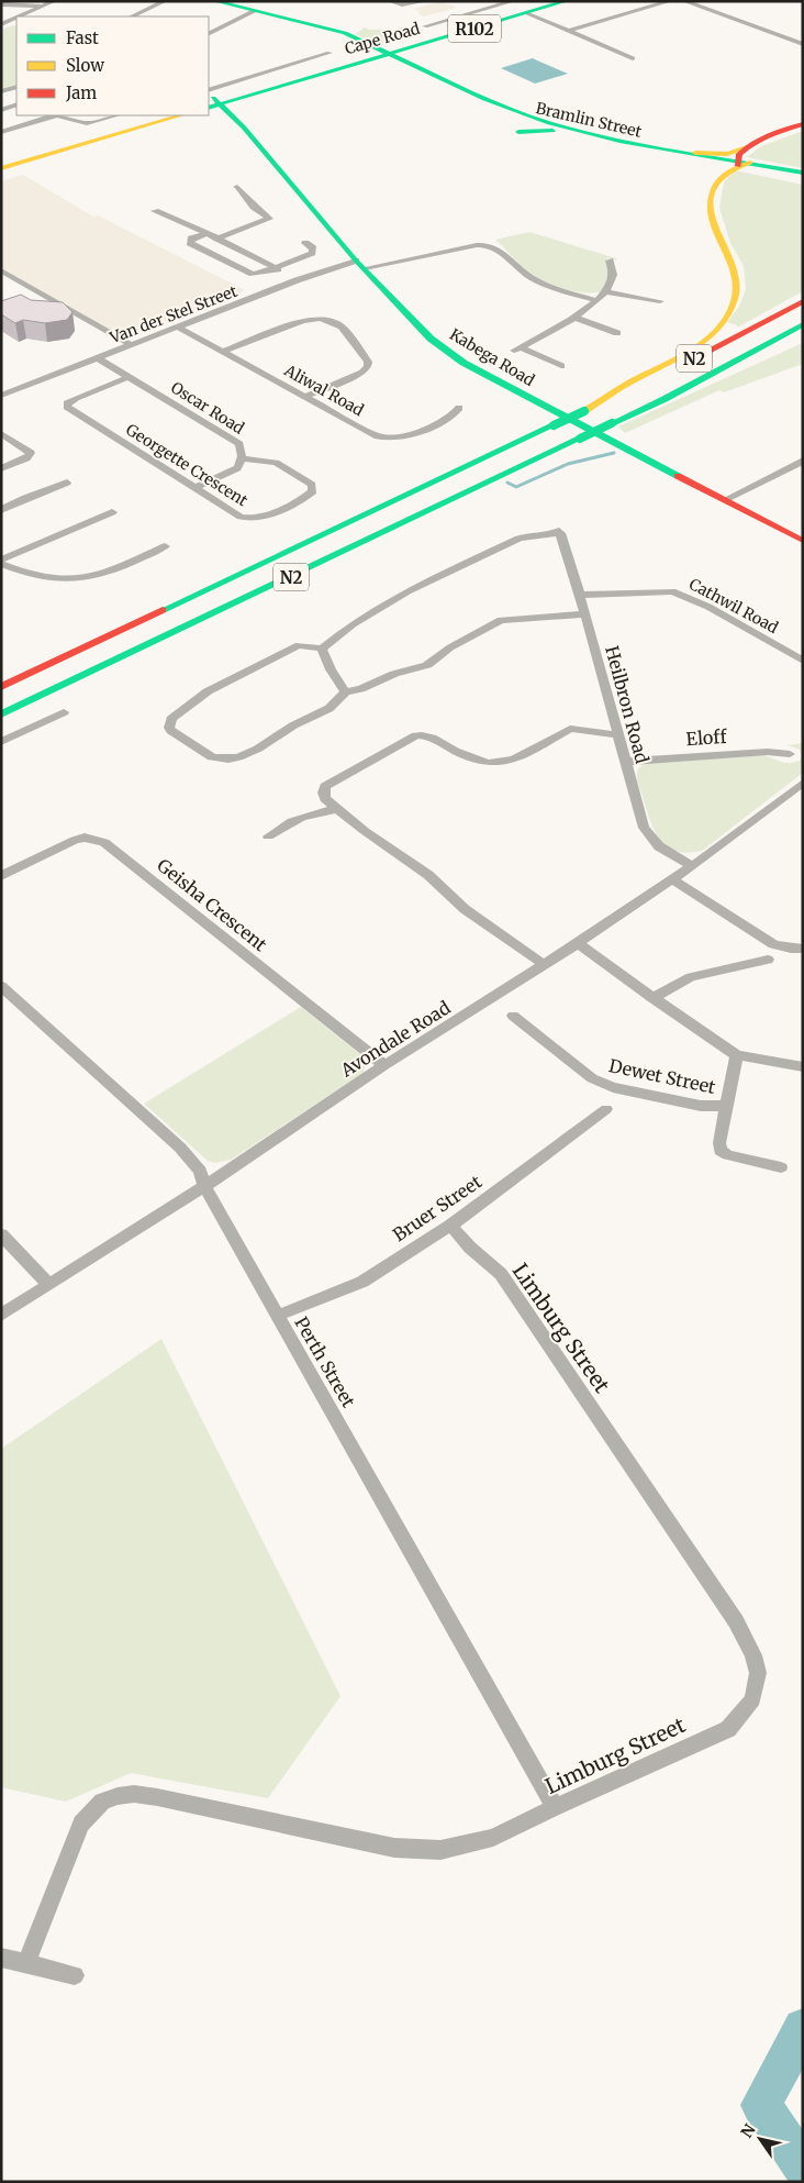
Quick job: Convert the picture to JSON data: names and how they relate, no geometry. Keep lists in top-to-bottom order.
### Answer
{
  "streets": {
    "main road": [
      "R102",
      "Cape Road",
      "Bramlin Street",
      "Kabega Road",
      "N2"
    ],
    "street": [
      "Van der Stel Street",
      "Aliwal Road",
      "Oscar Road",
      "Georgette Crescent",
      "Cathwil Road",
      "Heilbron Road",
      "Eloff",
      "Geisha Crescent",
      "Avondale Road",
      "Dewet Street",
      "Bruer Street",
      "Limburg Street",
      "Perth Street"
    ]
  },
  "crossings": [
    ["Cape Road", "Bramlin Street"],
    ["Cape Road", "Kabega Road"],
    ["Van der Stel Street", "Kabega Road"],
    ["Van der Stel Street", "Aliwal Road"],
    ["Van der Stel Street", "Oscar Road"],
    ["Oscar Road", "Georgette Crescent"],
    ["Cathwil Road", "Heilbron Road"],
    ["Heilbron Road", "Eloff"],
    ["Heilbron Road", "Avondale Road"],
    ["Geisha Crescent", "Avondale Road"],
    ["Avondale Road", "Perth Street"],
    ["Bruer Street", "Limburg Street"],
    ["Bruer Street", "Perth Street"],
    ["Limburg Street", "Perth Street"]
  ],
  "legend": ["Fast", "Slow", "Jam"],
  "north": "top left"
}
